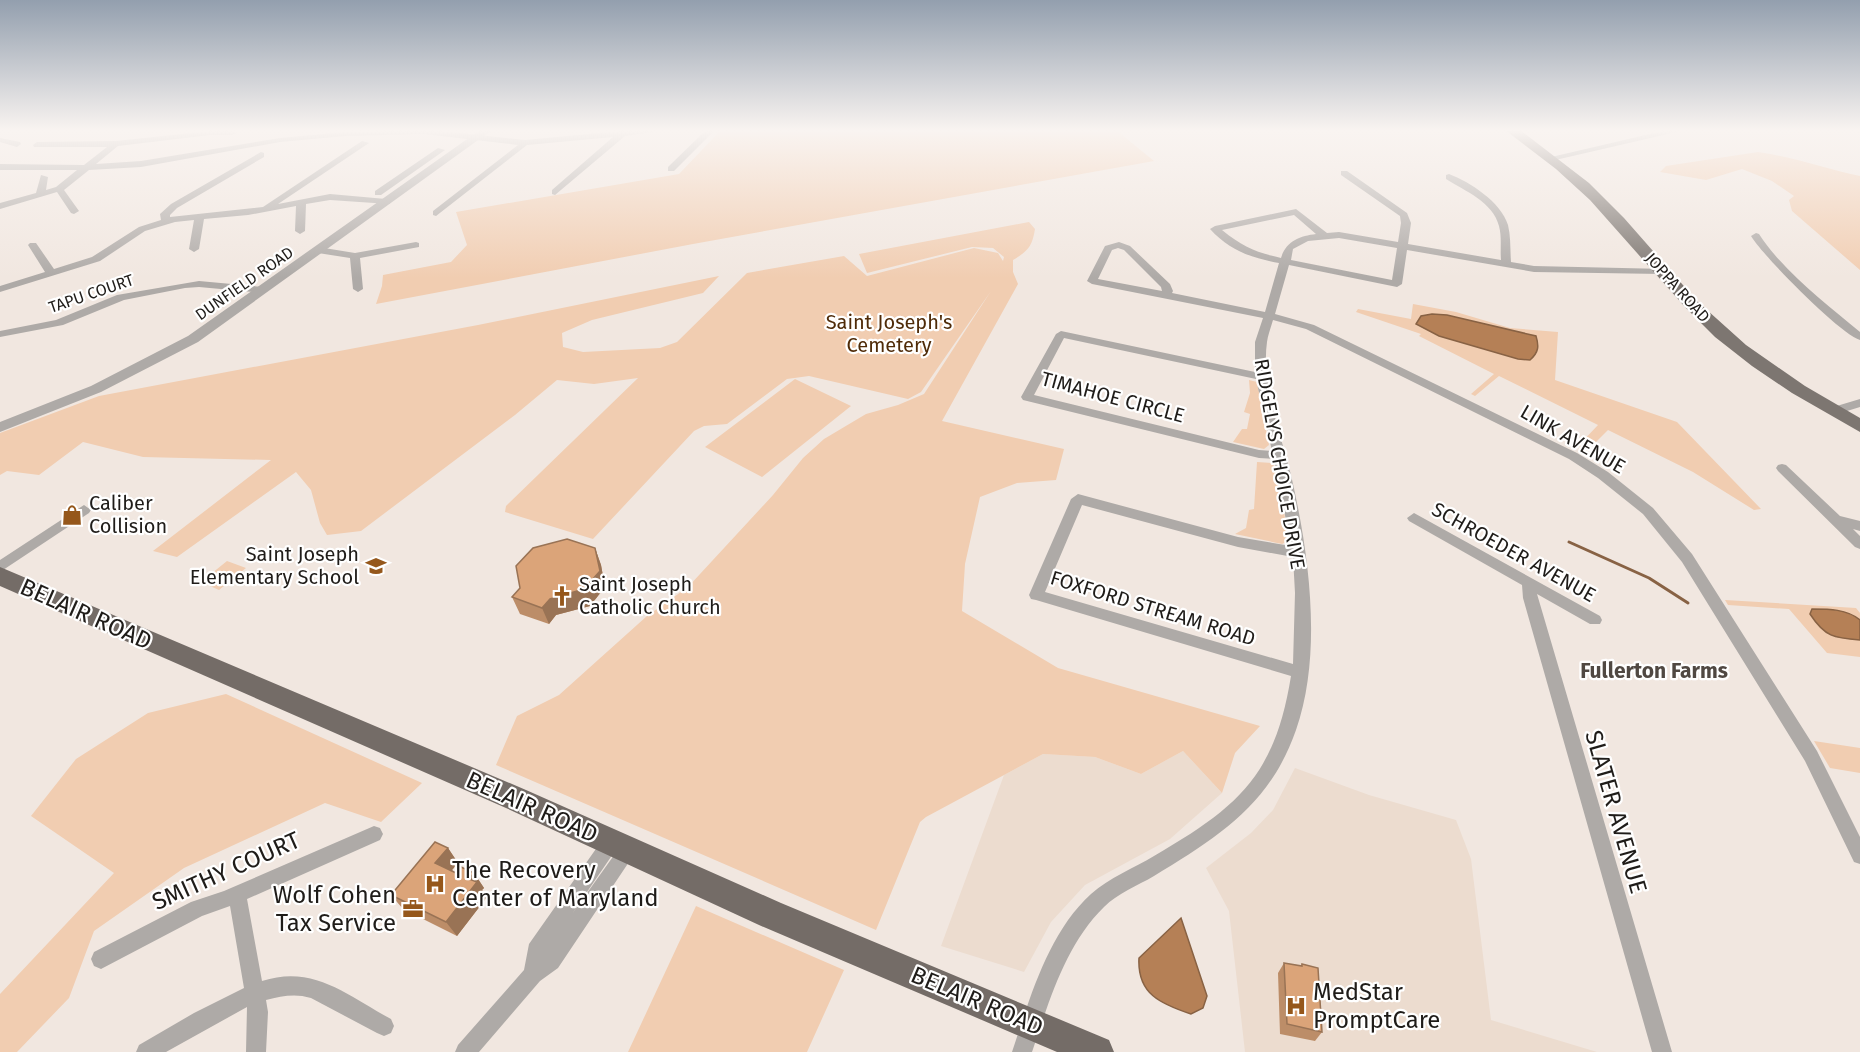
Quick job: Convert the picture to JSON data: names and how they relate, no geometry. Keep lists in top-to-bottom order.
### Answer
{
  "streets": {
    "highway": ["BELAIR ROAD"],
    "main road": ["JOPPA ROAD"],
    "street": [
      "DUNFIELD ROAD",
      "TAPU COURT",
      "TIMAHOE CIRCLE",
      "LINK AVENUE",
      "RIDGELYS CHOICE DRIVE",
      "SCHROEDER AVENUE",
      "FOXFORD STREAM ROAD",
      "SLATER AVENUE",
      "SMITHY COURT"
    ]
  },
  "crossings": [
    ["DUNFIELD ROAD", "TAPU COURT"],
    ["JOPPA ROAD", "RIDGELYS CHOICE DRIVE"],
    ["TIMAHOE CIRCLE", "RIDGELYS CHOICE DRIVE"],
    ["LINK AVENUE", "RIDGELYS CHOICE DRIVE"],
    ["RIDGELYS CHOICE DRIVE", "FOXFORD STREAM ROAD"],
    ["RIDGELYS CHOICE DRIVE", "BELAIR ROAD"],
    ["SCHROEDER AVENUE", "SLATER AVENUE"]
  ],
  "districts": ["Fullerton Farms"],
  "parks": ["Saint Joseph's Cemetery"],
  "places": {
    "shop": ["Caliber Collision"],
    "school or university": ["Saint Joseph Elementary School"],
    "church": ["Saint Joseph Catholic Church"],
    "hospital": ["The Recovery Center of Maryland", "MedStar PromptCare"],
    "office": ["Wolf Cohen Tax Service"]
  }
}
